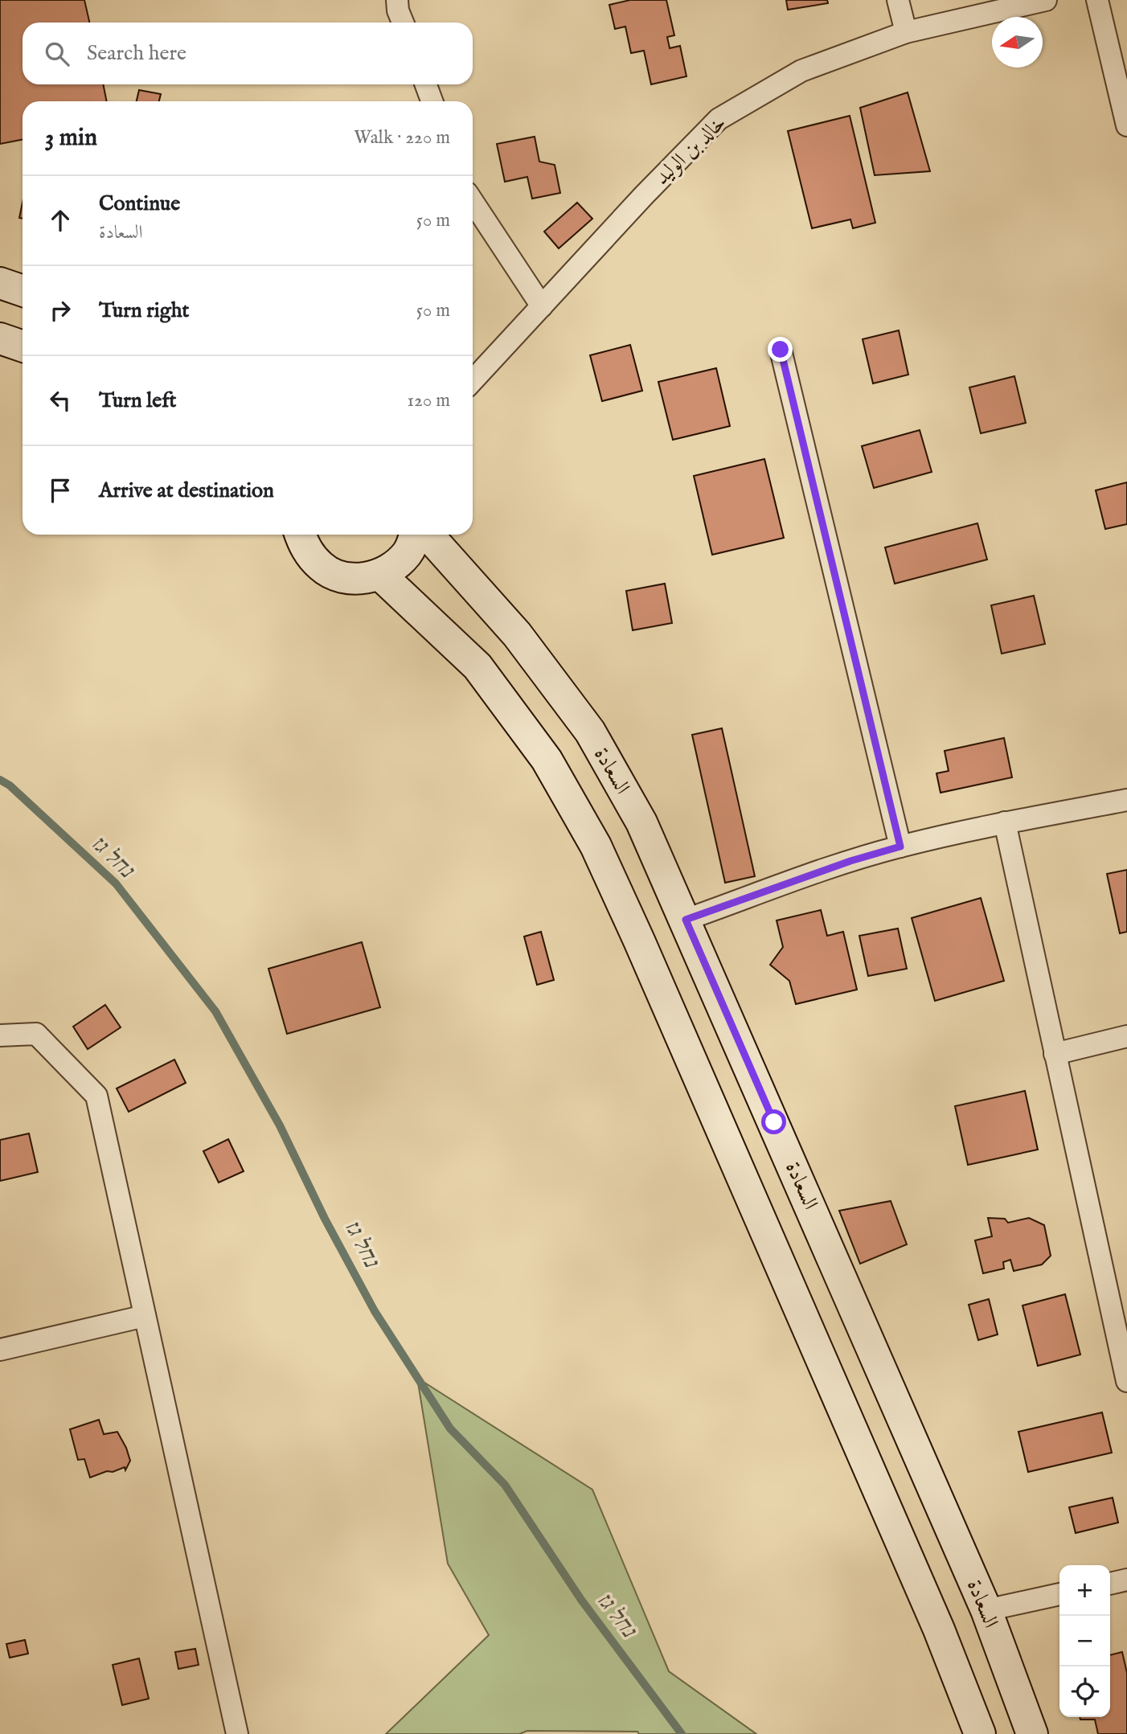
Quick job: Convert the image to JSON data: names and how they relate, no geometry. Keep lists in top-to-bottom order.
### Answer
{
  "streets": {
    "street": ["خالد بن الوليد", "السعادة"]
  },
  "water": ["נחל גז"],
  "north": "left",
  "page": {
    "search": "Search here",
    "heading": ["3 min", "Walk · 220 m"],
    "list": [
      ["Continue", "السعادة", "50 m"],
      ["Turn right", "50 m"],
      ["Turn left", "120 m"],
      "Arrive at destination"
    ],
    "map_buttons": ["+", "−"]
  }
}
